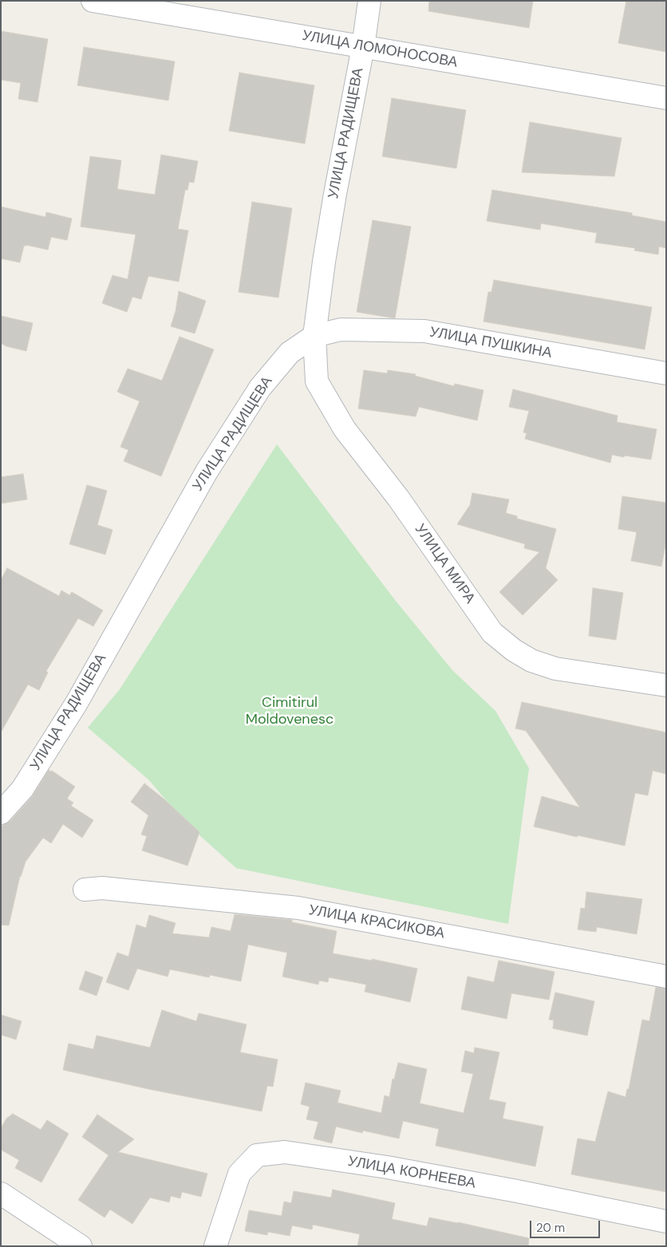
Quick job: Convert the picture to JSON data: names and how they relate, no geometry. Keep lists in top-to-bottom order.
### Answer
{
  "streets": {
    "street": [
      "УЛИЦА ЛОМОНОСОВА",
      "УЛИЦА РАДИЩЕВА",
      "УЛИЦА ПУШКИНА",
      "УЛИЦА МИРА",
      "УЛИЦА КРАСИКОВА",
      "УЛИЦА КОРНЕЕВА"
    ]
  },
  "crossings": [
    ["УЛИЦА ЛОМОНОСОВА", "УЛИЦА РАДИЩЕВА"],
    ["УЛИЦА РАДИЩЕВА", "УЛИЦА ПУШКИНА"],
    ["УЛИЦА РАДИЩЕВА", "УЛИЦА МИРА"],
    ["УЛИЦА ПУШКИНА", "УЛИЦА МИРА"]
  ],
  "parks": ["Cimitirul Moldovenesc"],
  "scale_bar": "20 m"
}
